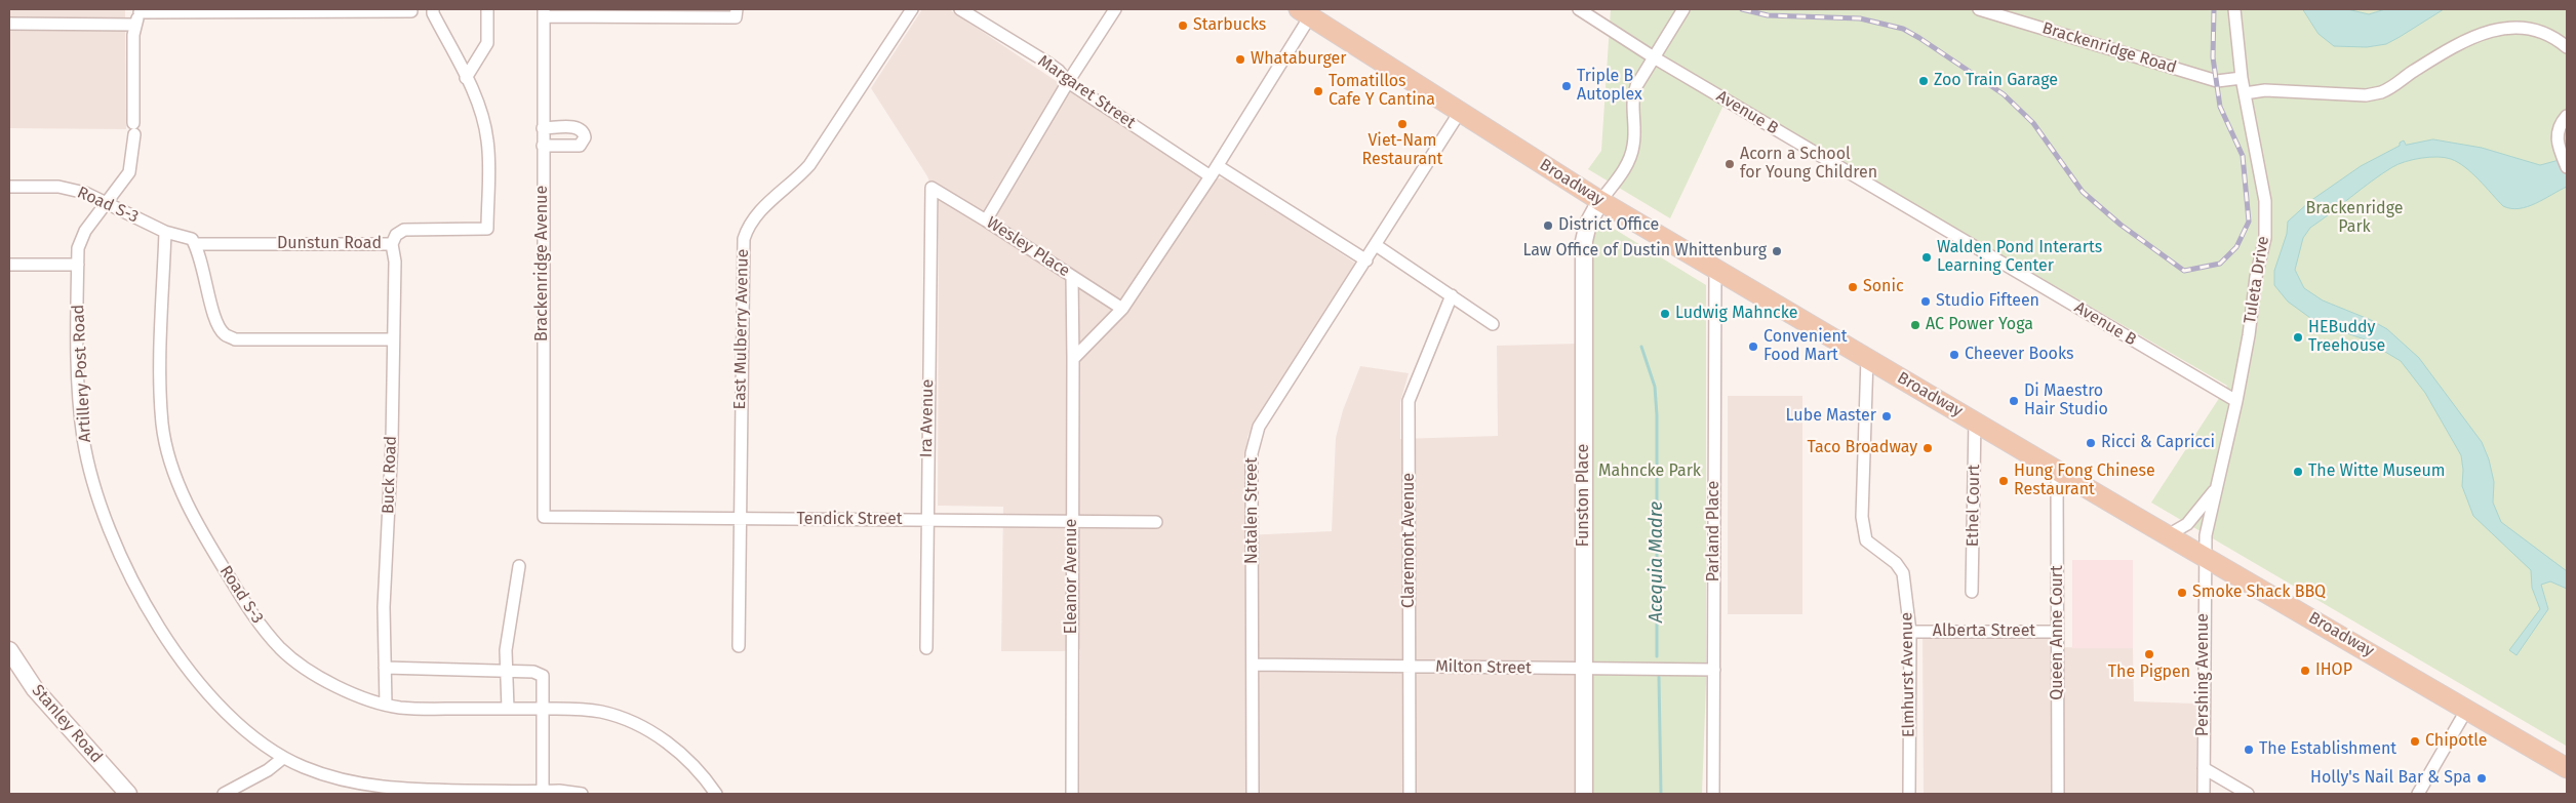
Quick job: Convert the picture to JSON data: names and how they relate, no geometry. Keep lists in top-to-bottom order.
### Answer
{
  "streets": {
    "main road": ["Broadway"],
    "street": [
      "Brackenridge Road",
      "Margaret Street",
      "Avenue B",
      "Road S-3",
      "Dunstun Road",
      "Wesley Place",
      "Brackenridge Avenue",
      "Tuleta Drive",
      "East Mulberry Avenue",
      "Artillery Post Road",
      "Ira Avenue",
      "Buck Road",
      "Funston Place",
      "Ethel Court",
      "Natalen Street",
      "Tendick Street",
      "Parland Place",
      "Claremont Avenue",
      "Eleanor Avenue",
      "Alberta Street",
      "Queen Anne Court",
      "Milton Street",
      "Elmhurst Avenue",
      "Pershing Avenue",
      "Stanley Road"
    ]
  },
  "crossings": [
    ["Brackenridge Road", "Tuleta Drive"],
    ["Avenue B", "Tuleta Drive"],
    ["Broadway", "Tuleta Drive"],
    ["Broadway", "Funston Place"],
    ["Broadway", "Ethel Court"],
    ["Broadway", "Parland Place"],
    ["Broadway", "Queen Anne Court"],
    ["Broadway", "Elmhurst Avenue"],
    ["Broadway", "Pershing Avenue"],
    ["Road S-3", "Dunstun Road"],
    ["Road S-3", "Artillery Post Road"],
    ["Road S-3", "Buck Road"],
    ["Dunstun Road", "Buck Road"],
    ["Wesley Place", "Ira Avenue"],
    ["Wesley Place", "Eleanor Avenue"],
    ["Brackenridge Avenue", "Tendick Street"],
    ["Tuleta Drive", "Pershing Avenue"],
    ["East Mulberry Avenue", "Tendick Street"],
    ["Ira Avenue", "Tendick Street"],
    ["Funston Place", "Milton Street"],
    ["Natalen Street", "Milton Street"],
    ["Tendick Street", "Eleanor Avenue"],
    ["Parland Place", "Milton Street"],
    ["Claremont Avenue", "Milton Street"],
    ["Alberta Street", "Queen Anne Court"],
    ["Alberta Street", "Elmhurst Avenue"]
  ],
  "water": ["Acequia Madre"],
  "parks": ["Brackenridge Park", "Mahncke Park"],
  "places": [
    "Starbucks",
    "Whataburger",
    "Zoo Train Garage",
    "Triple B Autoplex",
    "Tomatillos Cafe Y Cantina",
    "Viet-Nam Restaurant",
    "Acorn a School for Young Children",
    "District Office",
    "Law Office of Dustin Whittenburg",
    "Walden Pond Interarts Learning Center",
    "Sonic",
    "Studio Fifteen",
    "Ludwig Mahncke",
    "AC Power Yoga",
    "HEBuddy Treehouse",
    "Convenient Food Mart",
    "Cheever Books",
    "Di Maestro Hair Studio",
    "Lube Master",
    "Ricci & Capricci",
    "Taco Broadway",
    "The Witte Museum",
    "Hung Fong Chinese Restaurant",
    "Smoke Shack BBQ",
    "The Pigpen",
    "IHOP",
    "Chipotle",
    "The Establishment",
    "Holly's Nail Bar & Spa"
  ]
}
